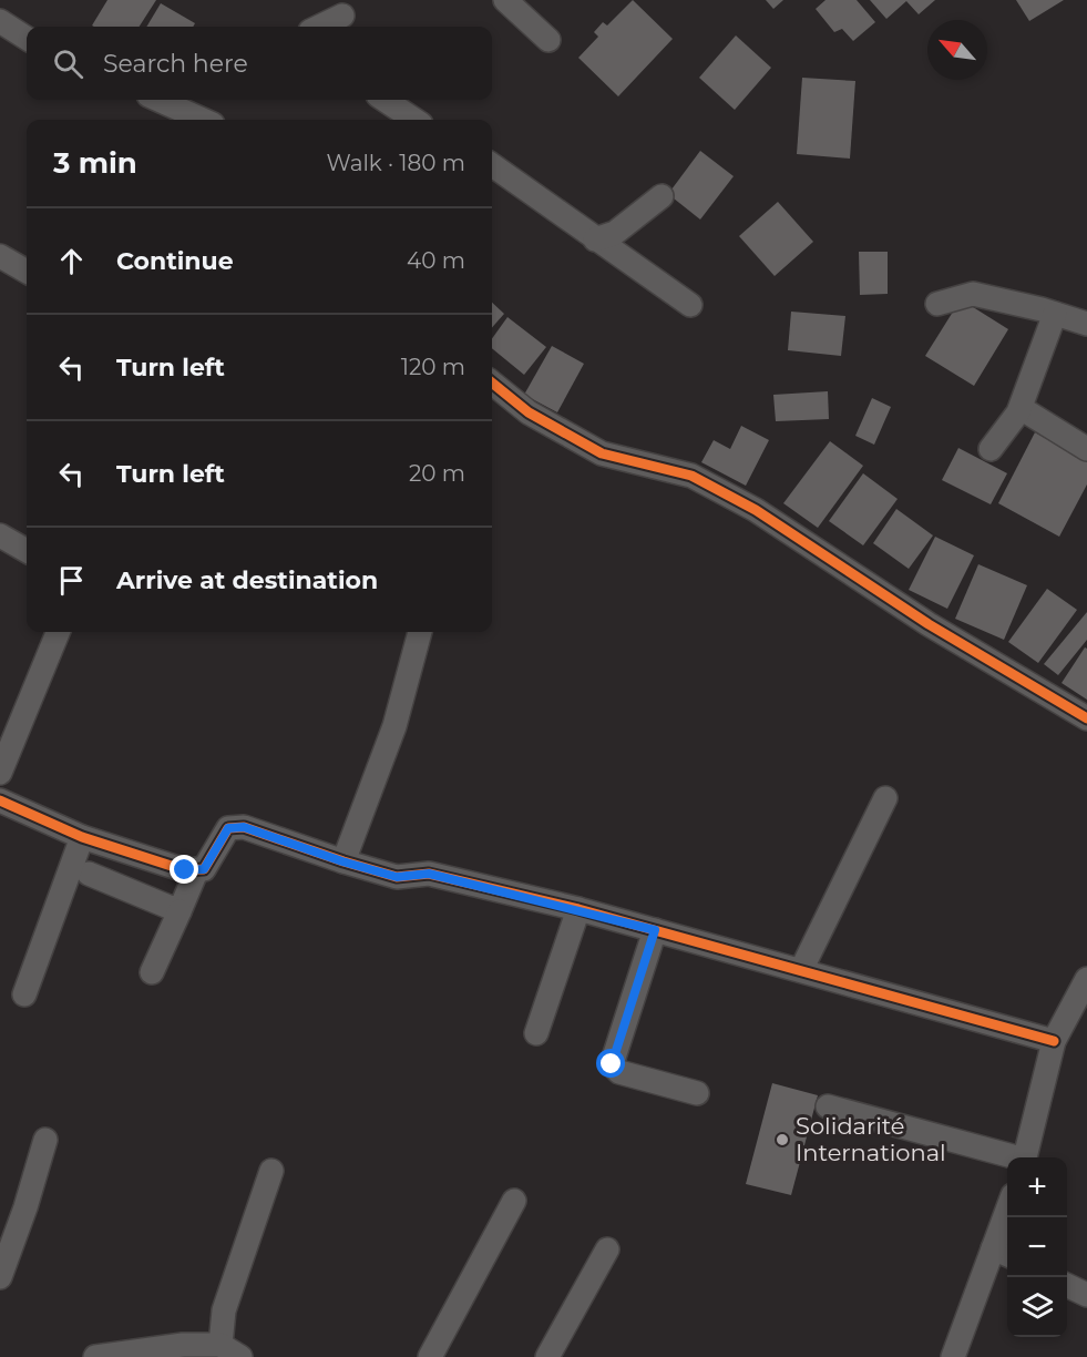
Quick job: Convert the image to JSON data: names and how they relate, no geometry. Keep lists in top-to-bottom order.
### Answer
{
  "places": ["Solidarité International"],
  "north": "top left",
  "page": {
    "search": "Search here",
    "heading": ["3 min", "Walk · 180 m"],
    "list": [
      ["Continue", "40 m"],
      ["Turn left", "120 m"],
      ["Turn left", "20 m"],
      "Arrive at destination"
    ],
    "map_buttons": ["+", "−"]
  }
}
